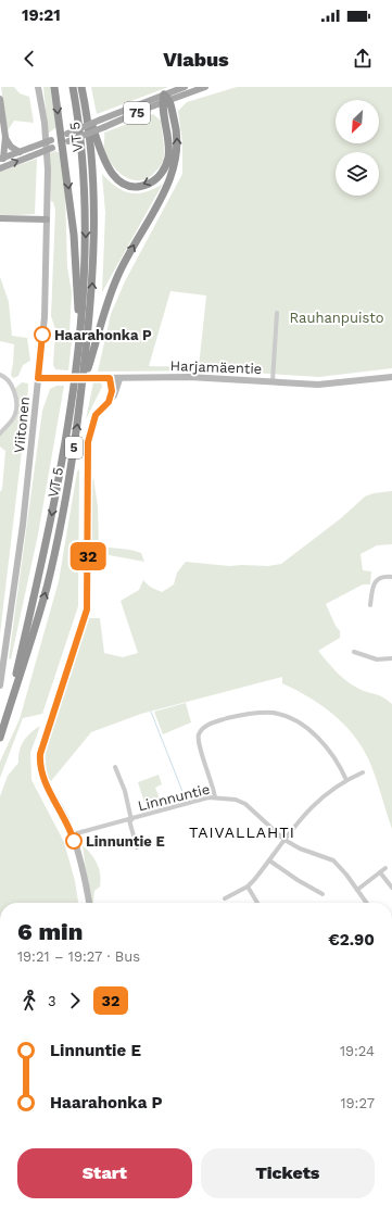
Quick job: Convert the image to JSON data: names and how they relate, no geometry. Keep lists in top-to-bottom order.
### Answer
{
  "streets": {
    "highway": ["VT 5", "5"],
    "main road": ["75"],
    "street": ["Harjamäentie", "Viitonen", "Linnnuntie"]
  },
  "crossings": [
    ["Harjamäentie", "Viitonen"]
  ],
  "districts": ["TAIVALLAHTI"],
  "parks": ["Rauhanpuisto"],
  "places": ["Haarahonka P", "Linnuntie E"],
  "lines": ["bus line 32"],
  "north": "bottom left",
  "page": {
    "status": "19:21",
    "header": "Viabus",
    "on_map": "32",
    "heading": ["6 min", "19:21 – 19:27 · Bus", "€2.90"],
    "legs": ["3", "32"],
    "list": [
      {
        "name": "Linnuntie E",
        "value": "19:24"
      },
      {
        "name": "Haarahonka P",
        "value": "19:27"
      }
    ],
    "buttons": ["Start", "Tickets"]
  }
}
